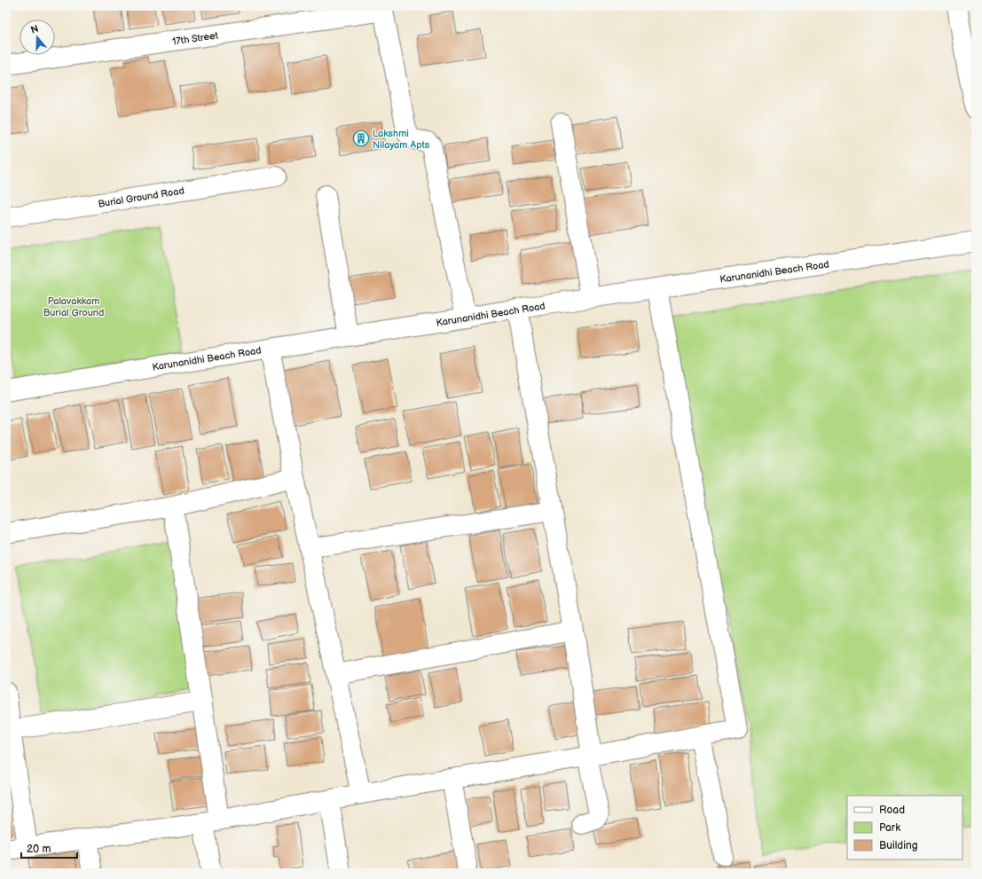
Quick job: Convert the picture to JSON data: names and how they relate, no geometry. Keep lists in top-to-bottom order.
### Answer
{
  "streets": {
    "street": ["17th Street", "Burial Ground Road", "Karunanidhi Beach Road"]
  },
  "parks": ["Palavakkam Burial Ground"],
  "places": {
    "building": ["Lakshmi Nilayam Apts"]
  },
  "legend": ["Road", "Park", "Building"],
  "scale_bar": "20 m",
  "north": "top"
}
